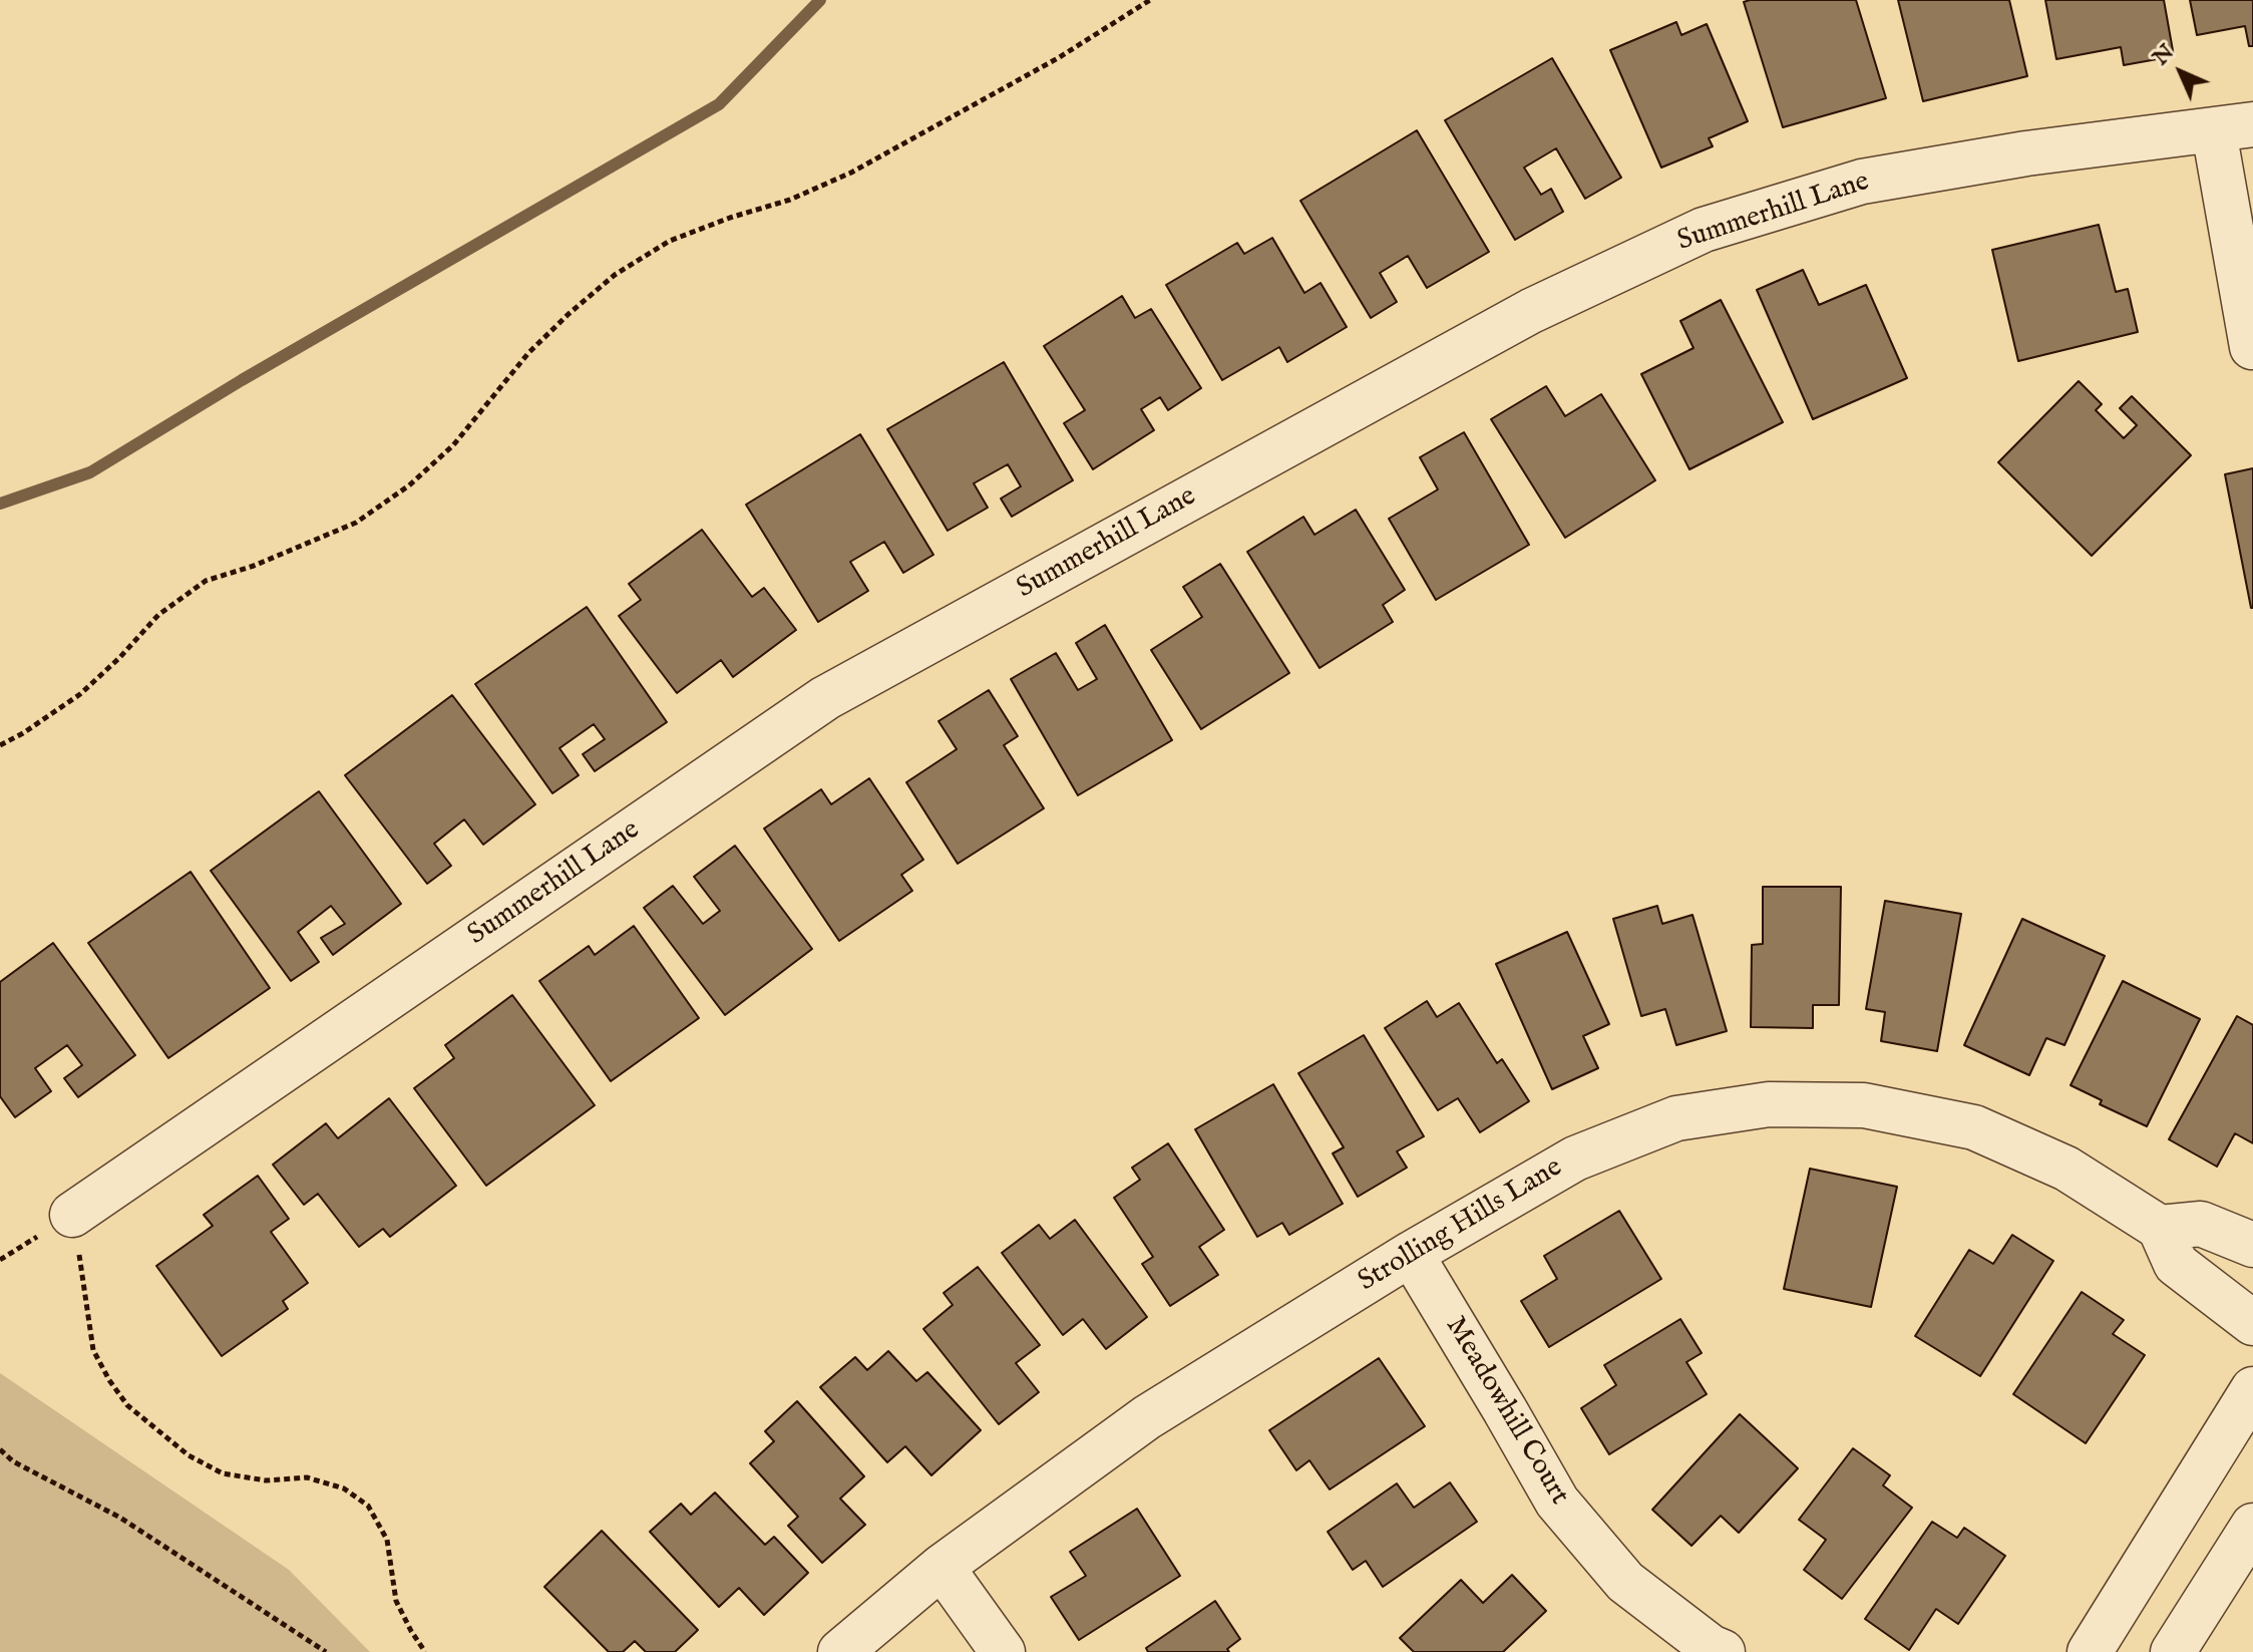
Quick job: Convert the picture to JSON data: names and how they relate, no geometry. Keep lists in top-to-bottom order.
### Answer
{
  "streets": {
    "street": ["Summerhill Lane", "Strolling Hills Lane", "Meadowhill Court"]
  },
  "crossings": [
    ["Strolling Hills Lane", "Meadowhill Court"]
  ],
  "north": "top left"
}
